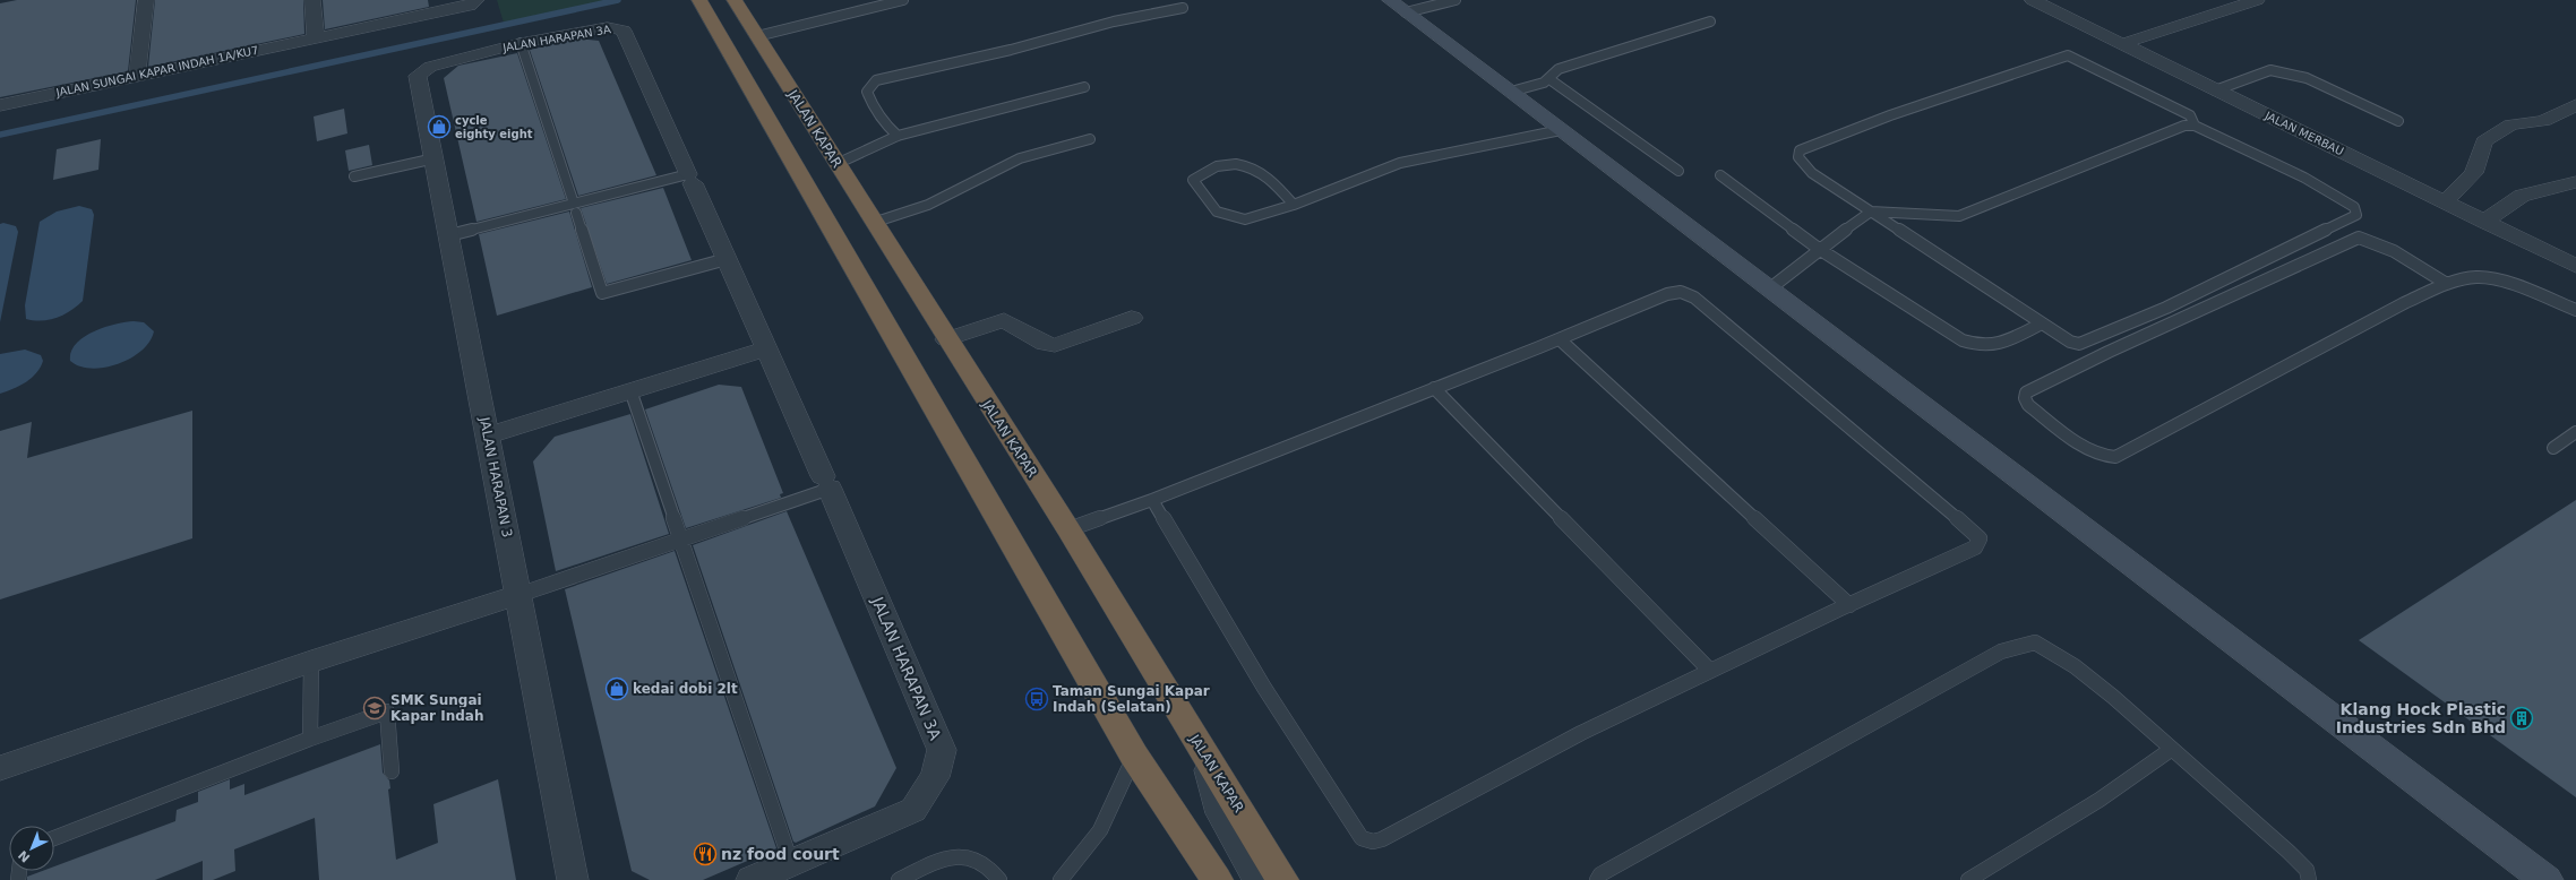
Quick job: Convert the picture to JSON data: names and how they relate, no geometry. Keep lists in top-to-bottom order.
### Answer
{
  "streets": {
    "highway": ["JALAN KAPAR"],
    "street": [
      "JALAN HARAPAN 3A",
      "JALAN SUNGAI KAPAR INDAH 1A/KU7",
      "JALAN MERBAU",
      "JALAN HARAPAN 3"
    ]
  },
  "crossings": [
    ["JALAN HARAPAN 3A", "JALAN HARAPAN 3"]
  ],
  "places": {
    "shop": ["cycle eighty eight", "kedai dobi 2lt"],
    "bus stop": ["Taman Sungai Kapar Indah (Selatan)"],
    "school or university": ["SMK Sungai Kapar Indah"],
    "building": ["Klang Hock Plastic Industries Sdn Bhd"],
    "restaurant": ["nz food court"]
  },
  "north": "bottom left"
}
